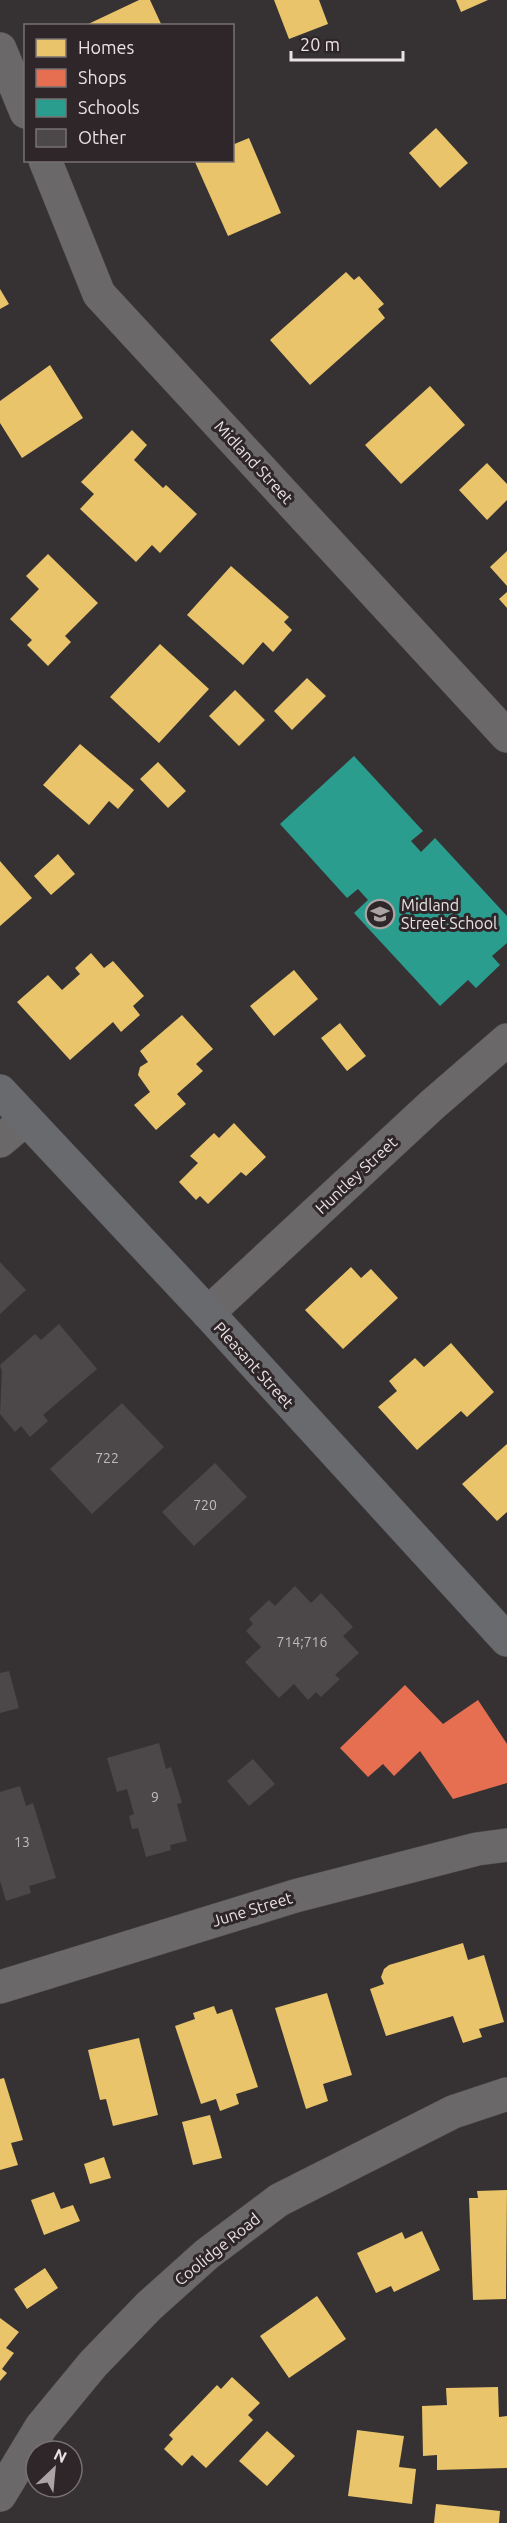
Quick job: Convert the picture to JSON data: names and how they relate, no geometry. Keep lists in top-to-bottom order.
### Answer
{
  "streets": {
    "main road": ["Pleasant Street"],
    "street": [
      "Midland Street",
      "Huntley Street",
      "June Street",
      "Coolidge Road"
    ]
  },
  "crossings": [
    ["Huntley Street", "Pleasant Street"]
  ],
  "places": {
    "school or university": ["Midland Street School"]
  },
  "house_numbers": [
    "722",
    "720",
    "714;716",
    "9",
    "13"
  ],
  "legend": [
    "Homes",
    "Shops",
    "Schools",
    "Other"
  ],
  "scale_bar": "20 m",
  "north": "top right"
}
